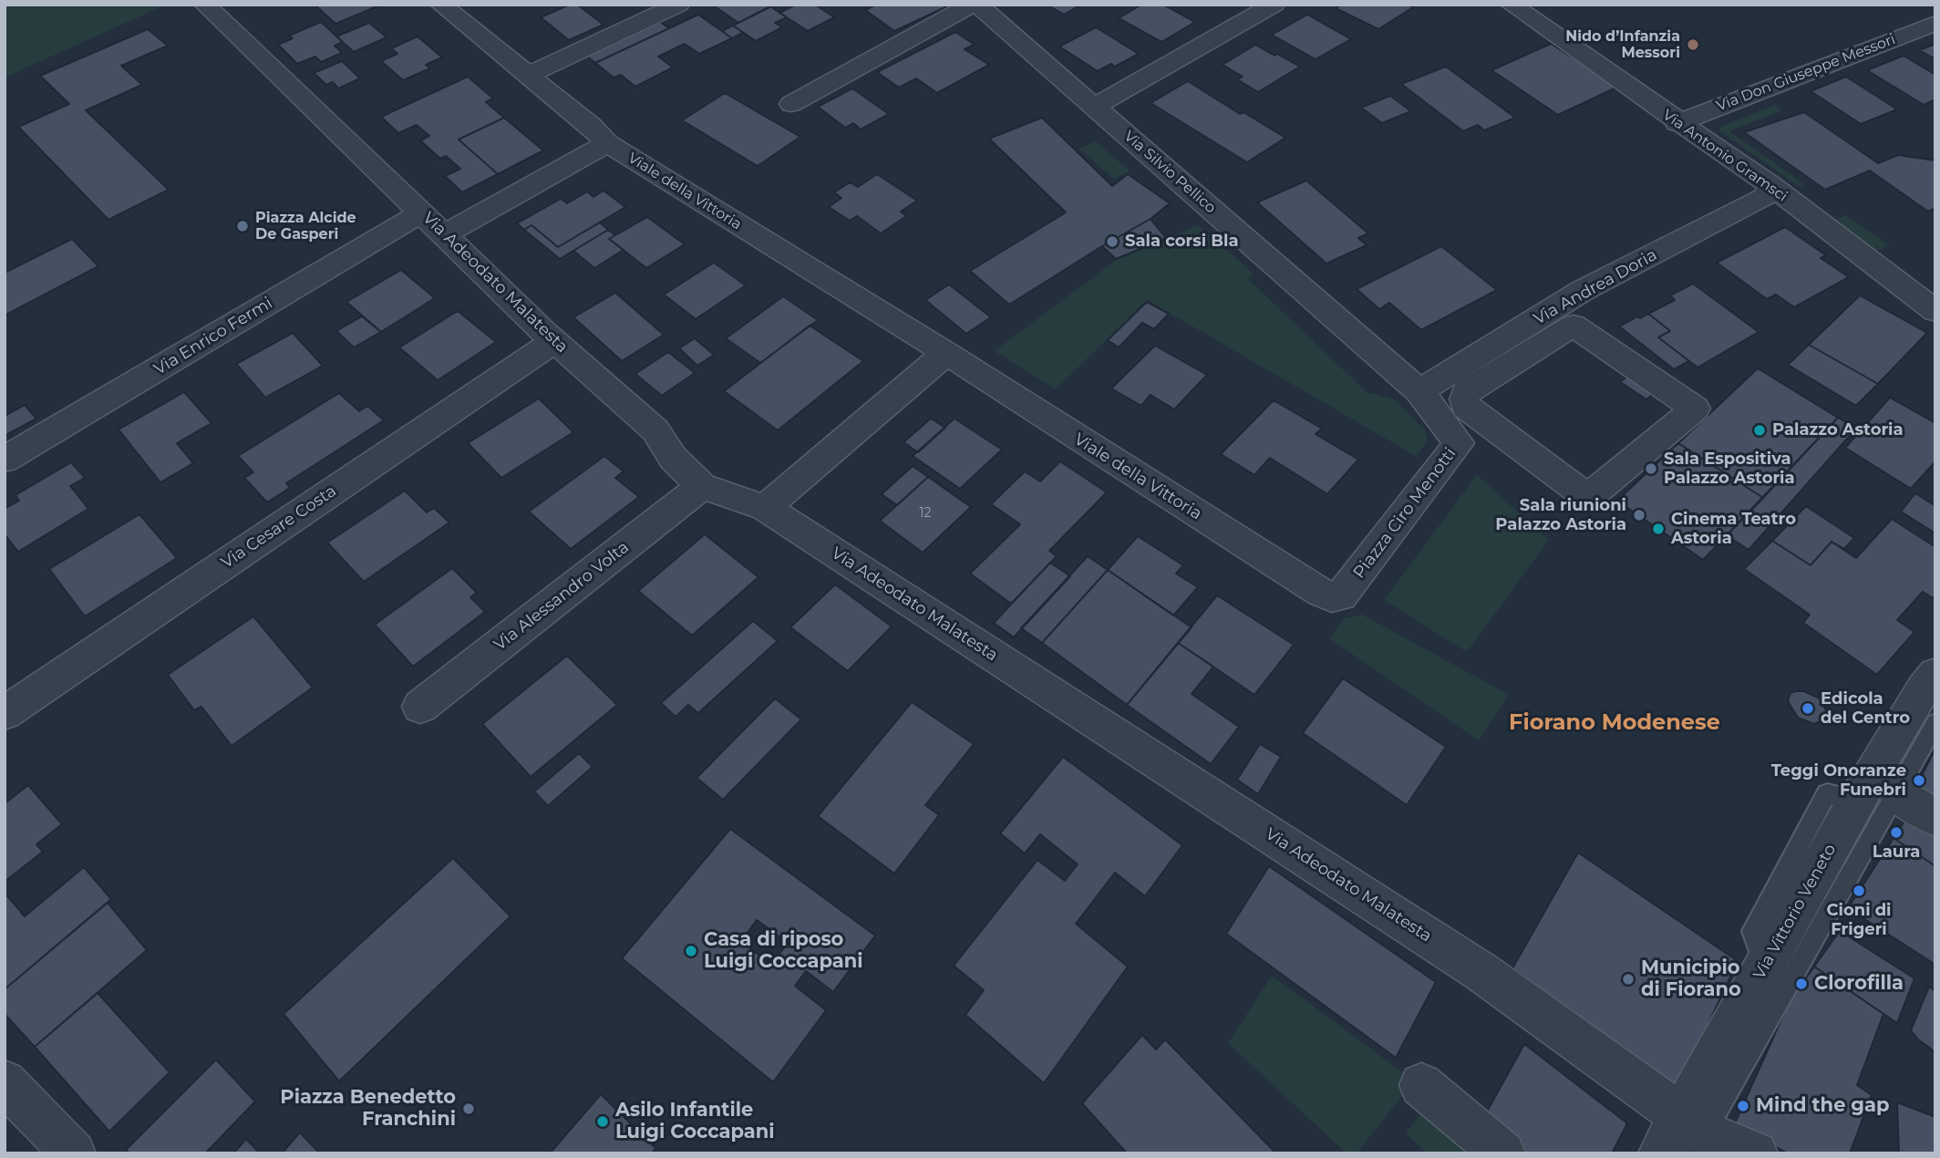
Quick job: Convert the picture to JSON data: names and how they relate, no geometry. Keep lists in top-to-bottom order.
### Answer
{
  "streets": {
    "street": [
      "Via Don Giuseppe Messori",
      "Via Antonio Gramsci",
      "Via Silvio Pellico",
      "Viale della Vittoria",
      "Via Adeodato Malatesta",
      "Via Andrea Doria",
      "Via Enrico Fermi",
      "Piazza Ciro Menotti",
      "Via Cesare Costa",
      "Via Alessandro Volta",
      "Via Vittorio Veneto"
    ]
  },
  "crossings": [
    ["Via Don Giuseppe Messori", "Via Antonio Gramsci"],
    ["Via Antonio Gramsci", "Via Andrea Doria"],
    ["Via Silvio Pellico", "Via Andrea Doria"],
    ["Via Silvio Pellico", "Piazza Ciro Menotti"],
    ["Viale della Vittoria", "Piazza Ciro Menotti"],
    ["Via Adeodato Malatesta", "Via Enrico Fermi"],
    ["Via Adeodato Malatesta", "Via Cesare Costa"],
    ["Via Adeodato Malatesta", "Via Alessandro Volta"],
    ["Via Adeodato Malatesta", "Via Vittorio Veneto"],
    ["Via Andrea Doria", "Piazza Ciro Menotti"]
  ],
  "districts": ["Fiorano Modenese"],
  "places": [
    "Nido d’Infanzia Messori",
    "Piazza Alcide De Gasperi",
    "Sala corsi Bla",
    "Palazzo Astoria",
    "Sala Espositiva Palazzo Astoria",
    "Sala riunioni Palazzo Astoria",
    "Cinema Teatro Astoria",
    "Edicola del Centro",
    "Teggi Onoranze Funebri",
    "Laura",
    "Cioni di Frigeri",
    "Casa di riposo Luigi Coccapani",
    "Municipio di Fiorano",
    "Clorofilla",
    "Mind the gap",
    "Piazza Benedetto Franchini",
    "Asilo Infantile Luigi Coccapani"
  ],
  "house_numbers": ["12"]
}
